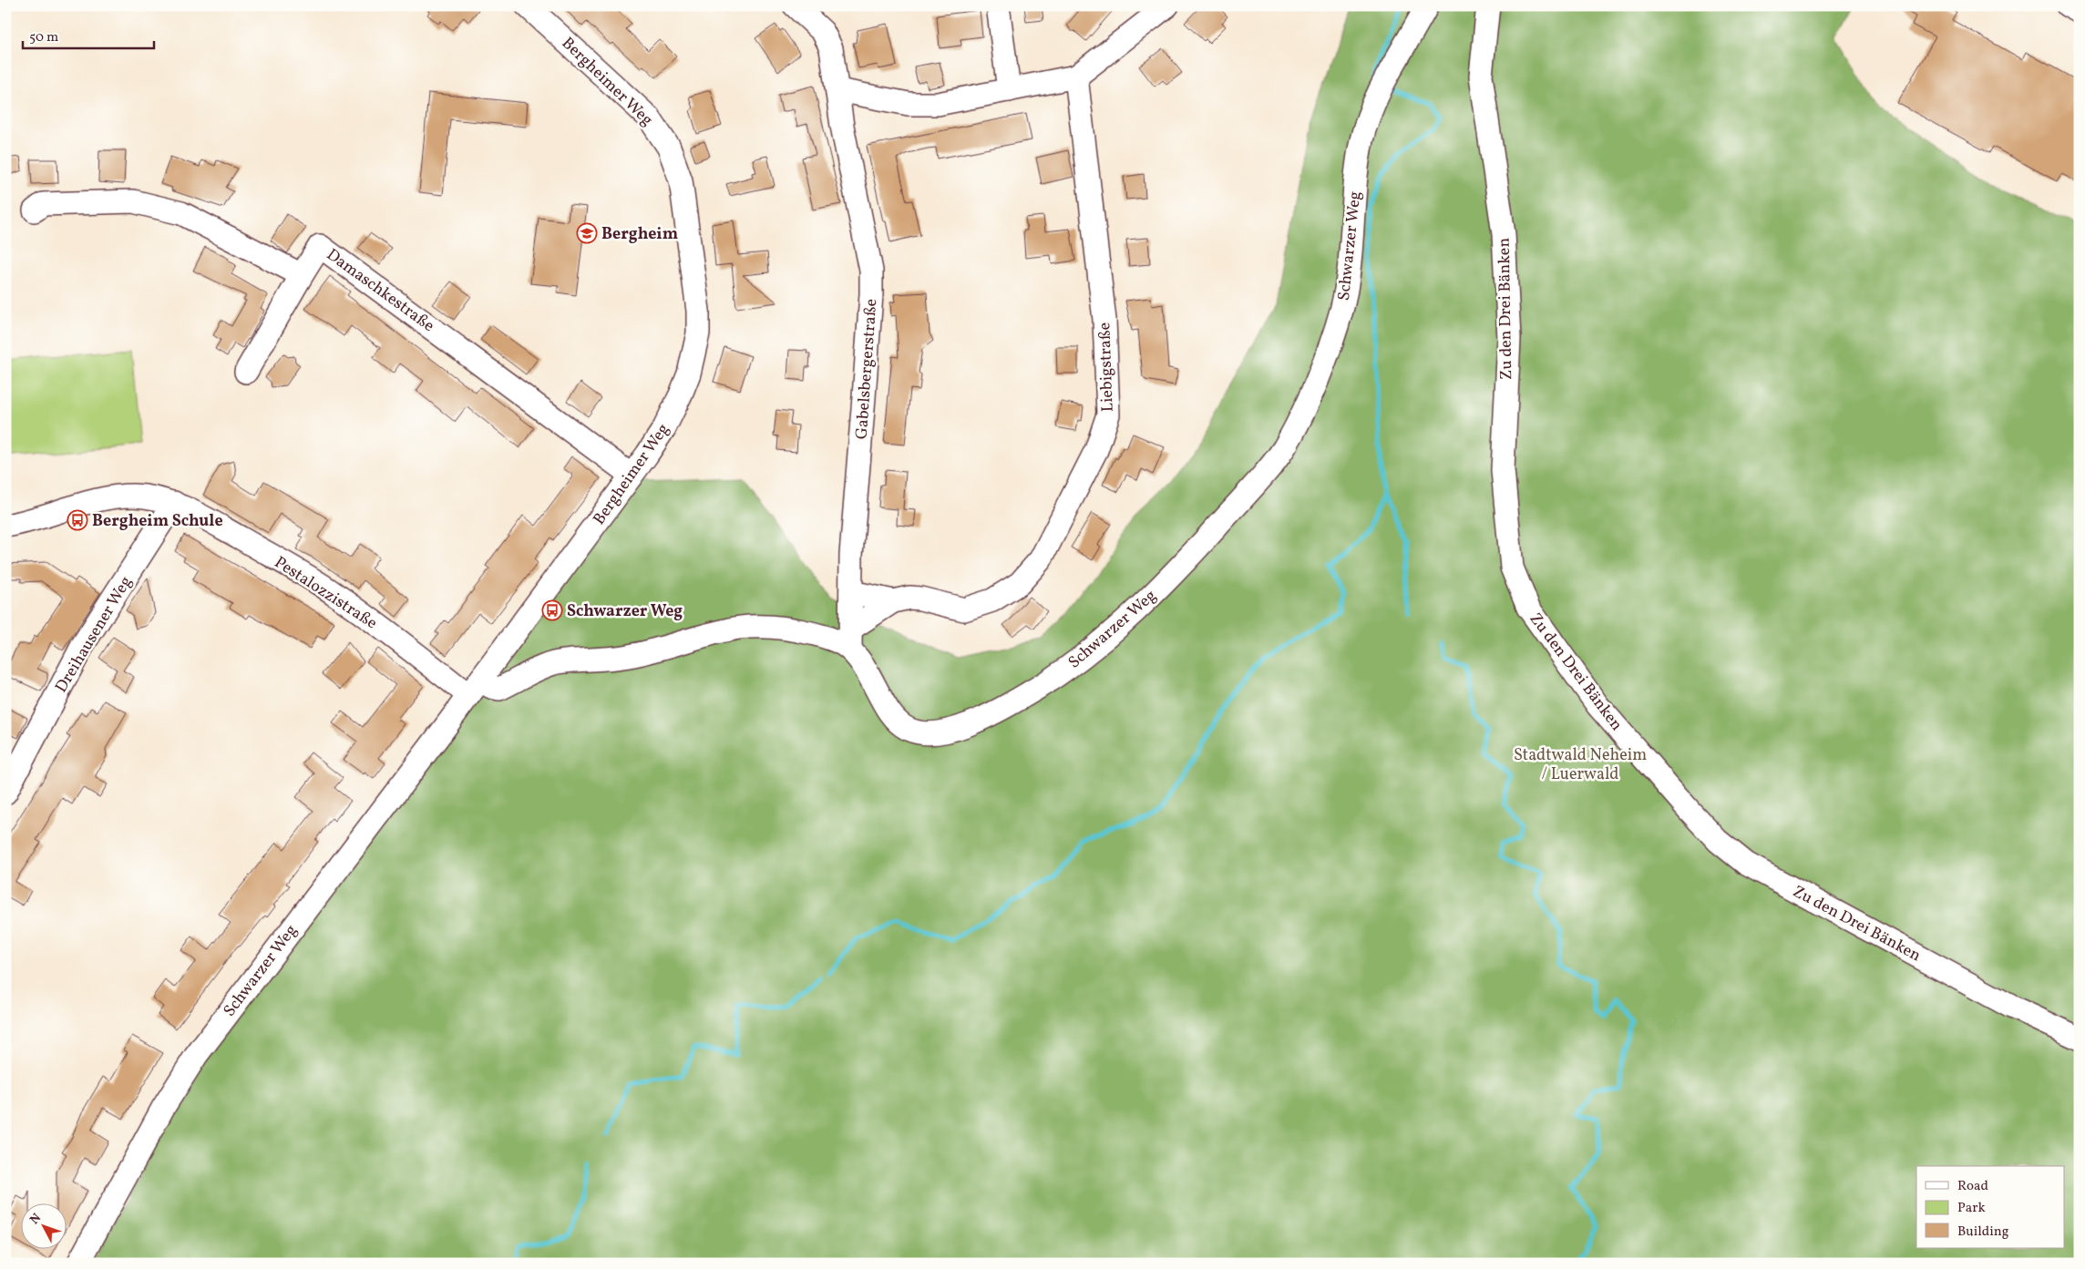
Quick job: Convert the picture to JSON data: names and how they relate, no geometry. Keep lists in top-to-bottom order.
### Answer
{
  "streets": {
    "street": [
      "Bergheimer Weg",
      "Schwarzer Weg",
      "Damaschkestraße",
      "Zu den Drei Bänken",
      "Liebigstraße",
      "Gabelsbergerstraße",
      "Pestalozzistraße",
      "Dreihausener Weg"
    ]
  },
  "crossings": [
    ["Bergheimer Weg", "Schwarzer Weg"],
    ["Bergheimer Weg", "Damaschkestraße"],
    ["Bergheimer Weg", "Pestalozzistraße"],
    ["Schwarzer Weg", "Liebigstraße"],
    ["Schwarzer Weg", "Gabelsbergerstraße"],
    ["Schwarzer Weg", "Pestalozzistraße"],
    ["Liebigstraße", "Gabelsbergerstraße"],
    ["Pestalozzistraße", "Dreihausener Weg"]
  ],
  "parks": ["Stadtwald Neheim / Luerwald"],
  "places": {
    "school or university": ["Bergheim"],
    "bus stop": ["Bergheim Schule", "Schwarzer Weg"]
  },
  "legend": ["Road", "Park", "Building"],
  "scale_bar": "50 m",
  "north": "top left"
}
